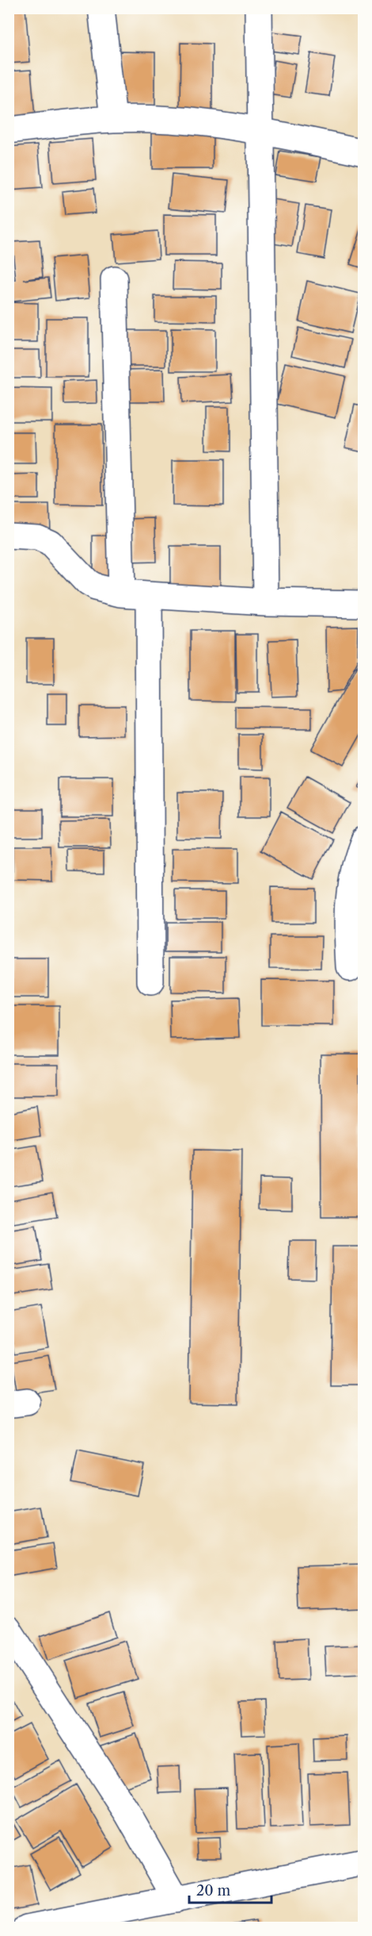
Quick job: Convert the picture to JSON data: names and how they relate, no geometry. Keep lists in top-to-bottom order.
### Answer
{
  "scale_bar": "20 m"
}
